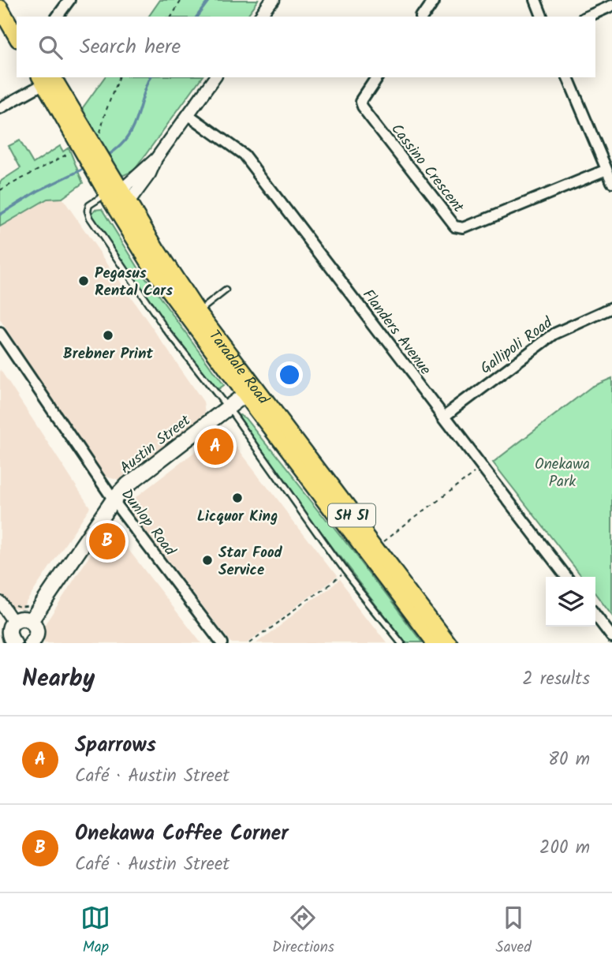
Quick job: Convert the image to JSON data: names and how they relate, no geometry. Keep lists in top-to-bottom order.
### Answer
{
  "streets": {
    "highway": ["Taradale Road", "SH 51"],
    "main road": ["Austin Street"],
    "street": [
      "Cassino Crescent",
      "Flanders Avenue",
      "Gallipoli Road",
      "Dunlop Road"
    ]
  },
  "crossings": [
    ["Flanders Avenue", "Gallipoli Road"],
    ["Taradale Road", "Austin Street"],
    ["Austin Street", "Dunlop Road"]
  ],
  "parks": ["Onekawa Park"],
  "places": [
    "Pegasus Rental Cars",
    "Brebner Print",
    "Licquor King",
    "Star Food Service"
  ],
  "page": {
    "search": "Search here",
    "pins": ["A", "B"],
    "heading": ["Nearby", "2 results"],
    "list": [
      {
        "mark": "A",
        "name": "Sparrows",
        "note": "Café · Austin Street",
        "value": "80 m"
      },
      {
        "mark": "B",
        "name": "Onekawa Coffee Corner",
        "note": "Café · Austin Street",
        "value": "200 m"
      }
    ],
    "nav": ["Map", "Directions", "Saved"]
  }
}
